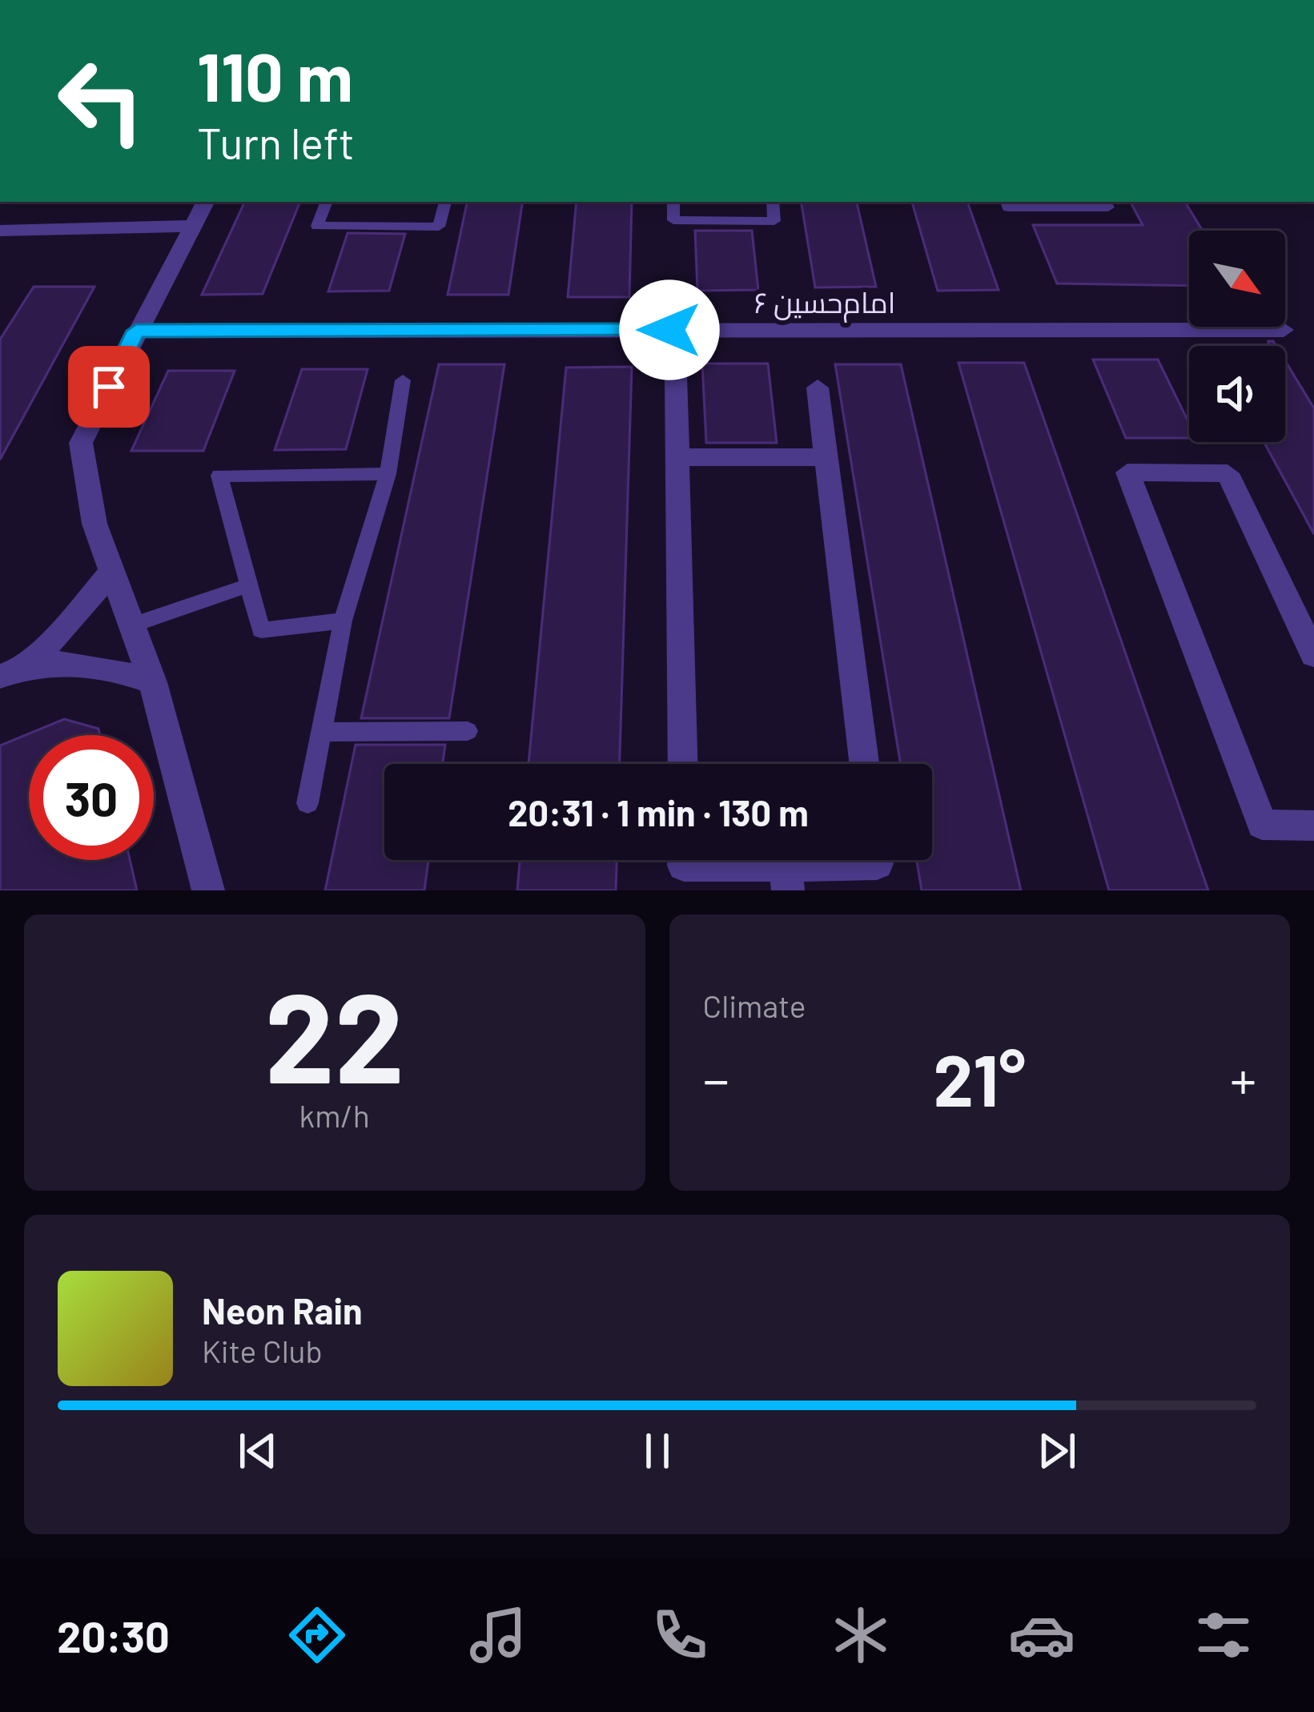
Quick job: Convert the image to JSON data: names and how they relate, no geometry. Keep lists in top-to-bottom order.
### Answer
{
  "streets": {
    "street": ["امام‌حسین ۶"]
  },
  "north": "bottom right",
  "page": {
    "turn": ["110 m", "Turn left"],
    "limit": "30",
    "trip": "20:31 · 1 min · 130 m",
    "tile": [
      ["22", "km/h"],
      "Climate"
    ],
    "heat": ["−", "21°", "+"],
    "song": ["Neon Rain", "Kite Club"],
    "tabs": "20:30"
  }
}
